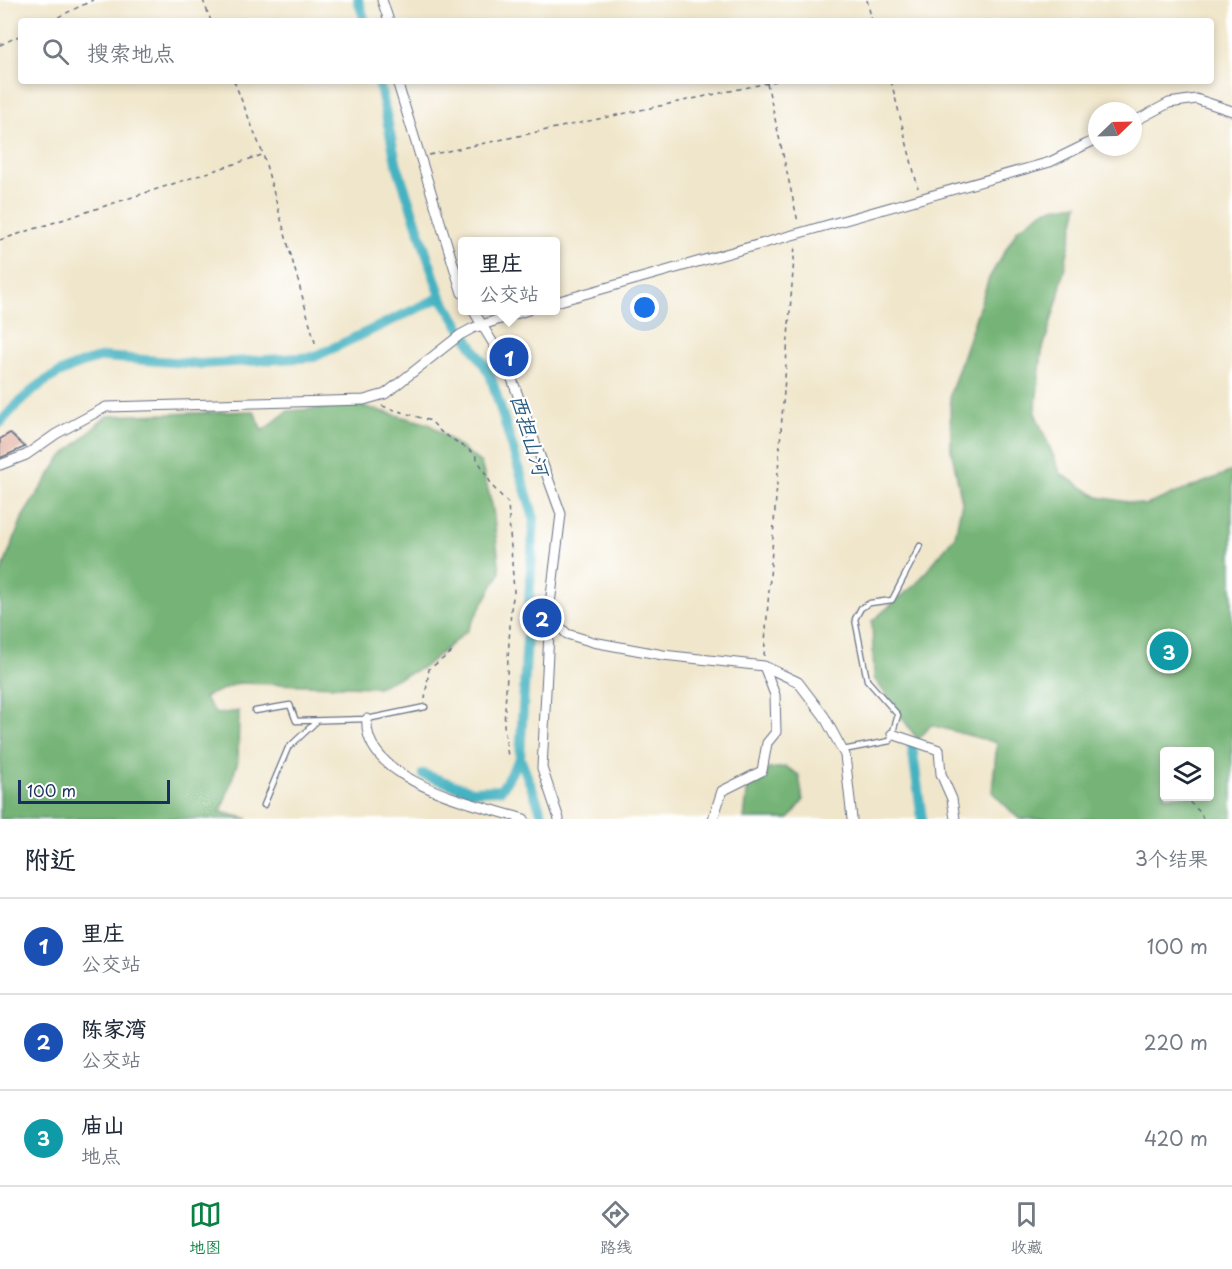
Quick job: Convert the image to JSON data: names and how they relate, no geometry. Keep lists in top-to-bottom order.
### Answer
{
  "water": ["西担山河"],
  "scale_bar": "100 m",
  "north": "top right",
  "page": {
    "search": "搜索地点",
    "popup": ["里庄", "公交站"],
    "pins": ["1", "2", "3"],
    "scale": "100 m",
    "heading": ["附近", "3个结果"],
    "list": [
      {
        "mark": "1",
        "name": "里庄",
        "note": "公交站",
        "value": "100 m"
      },
      {
        "mark": "2",
        "name": "陈家湾",
        "note": "公交站",
        "value": "220 m"
      },
      {
        "mark": "3",
        "name": "庙山",
        "note": "地点",
        "value": "420 m"
      }
    ],
    "nav": ["地图", "路线", "收藏"]
  }
}
